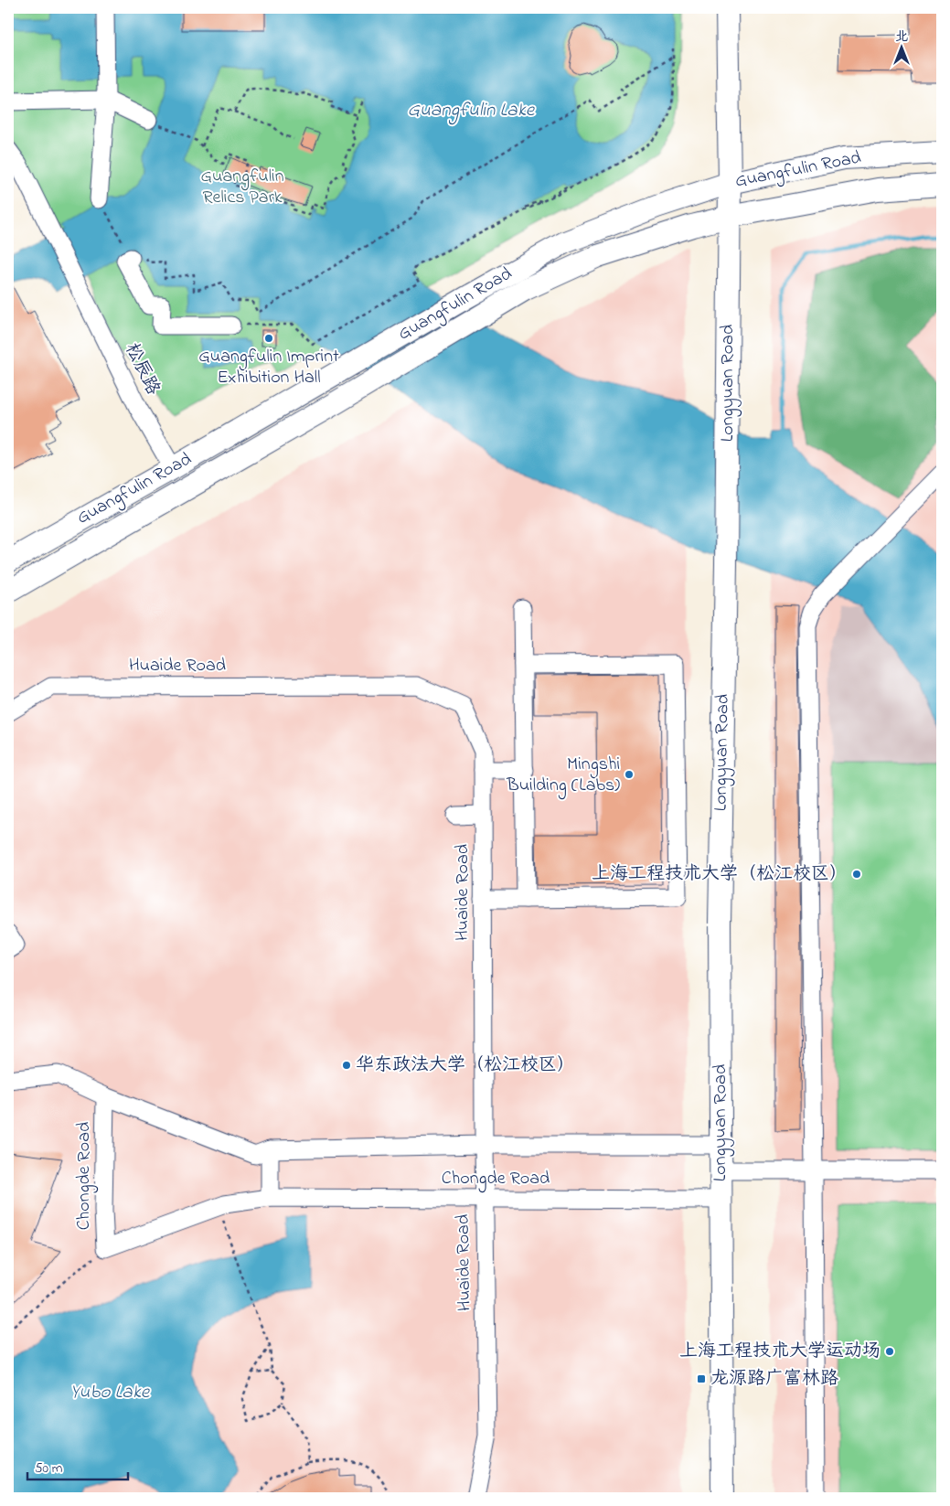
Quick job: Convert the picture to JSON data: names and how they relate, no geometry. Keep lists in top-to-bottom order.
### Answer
{
  "streets": {
    "main road": ["Guangfulin Road", "Longyuan Road"],
    "street": ["松辰路", "Huaide Road", "Chongde Road"]
  },
  "crossings": [
    ["Guangfulin Road", "松辰路"],
    ["Guangfulin Road", "Longyuan Road"],
    ["Longyuan Road", "Chongde Road"],
    ["Huaide Road", "Chongde Road"]
  ],
  "water": ["Guangfulin Lake", "Yubo Lake"],
  "parks": ["Guangfulin Relics Park"],
  "places": {
    "other": [
      "Guangfulin Imprint Exhibition Hall",
      "Mingshi Building (Labs)",
      "上海工程技术大学（松江校区）",
      "华东政法大学（松江校区）",
      "上海工程技术大学运动场"
    ],
    "transit": ["龙源路广富林路"]
  },
  "scale_bar": "50 m",
  "north": "top"
}
